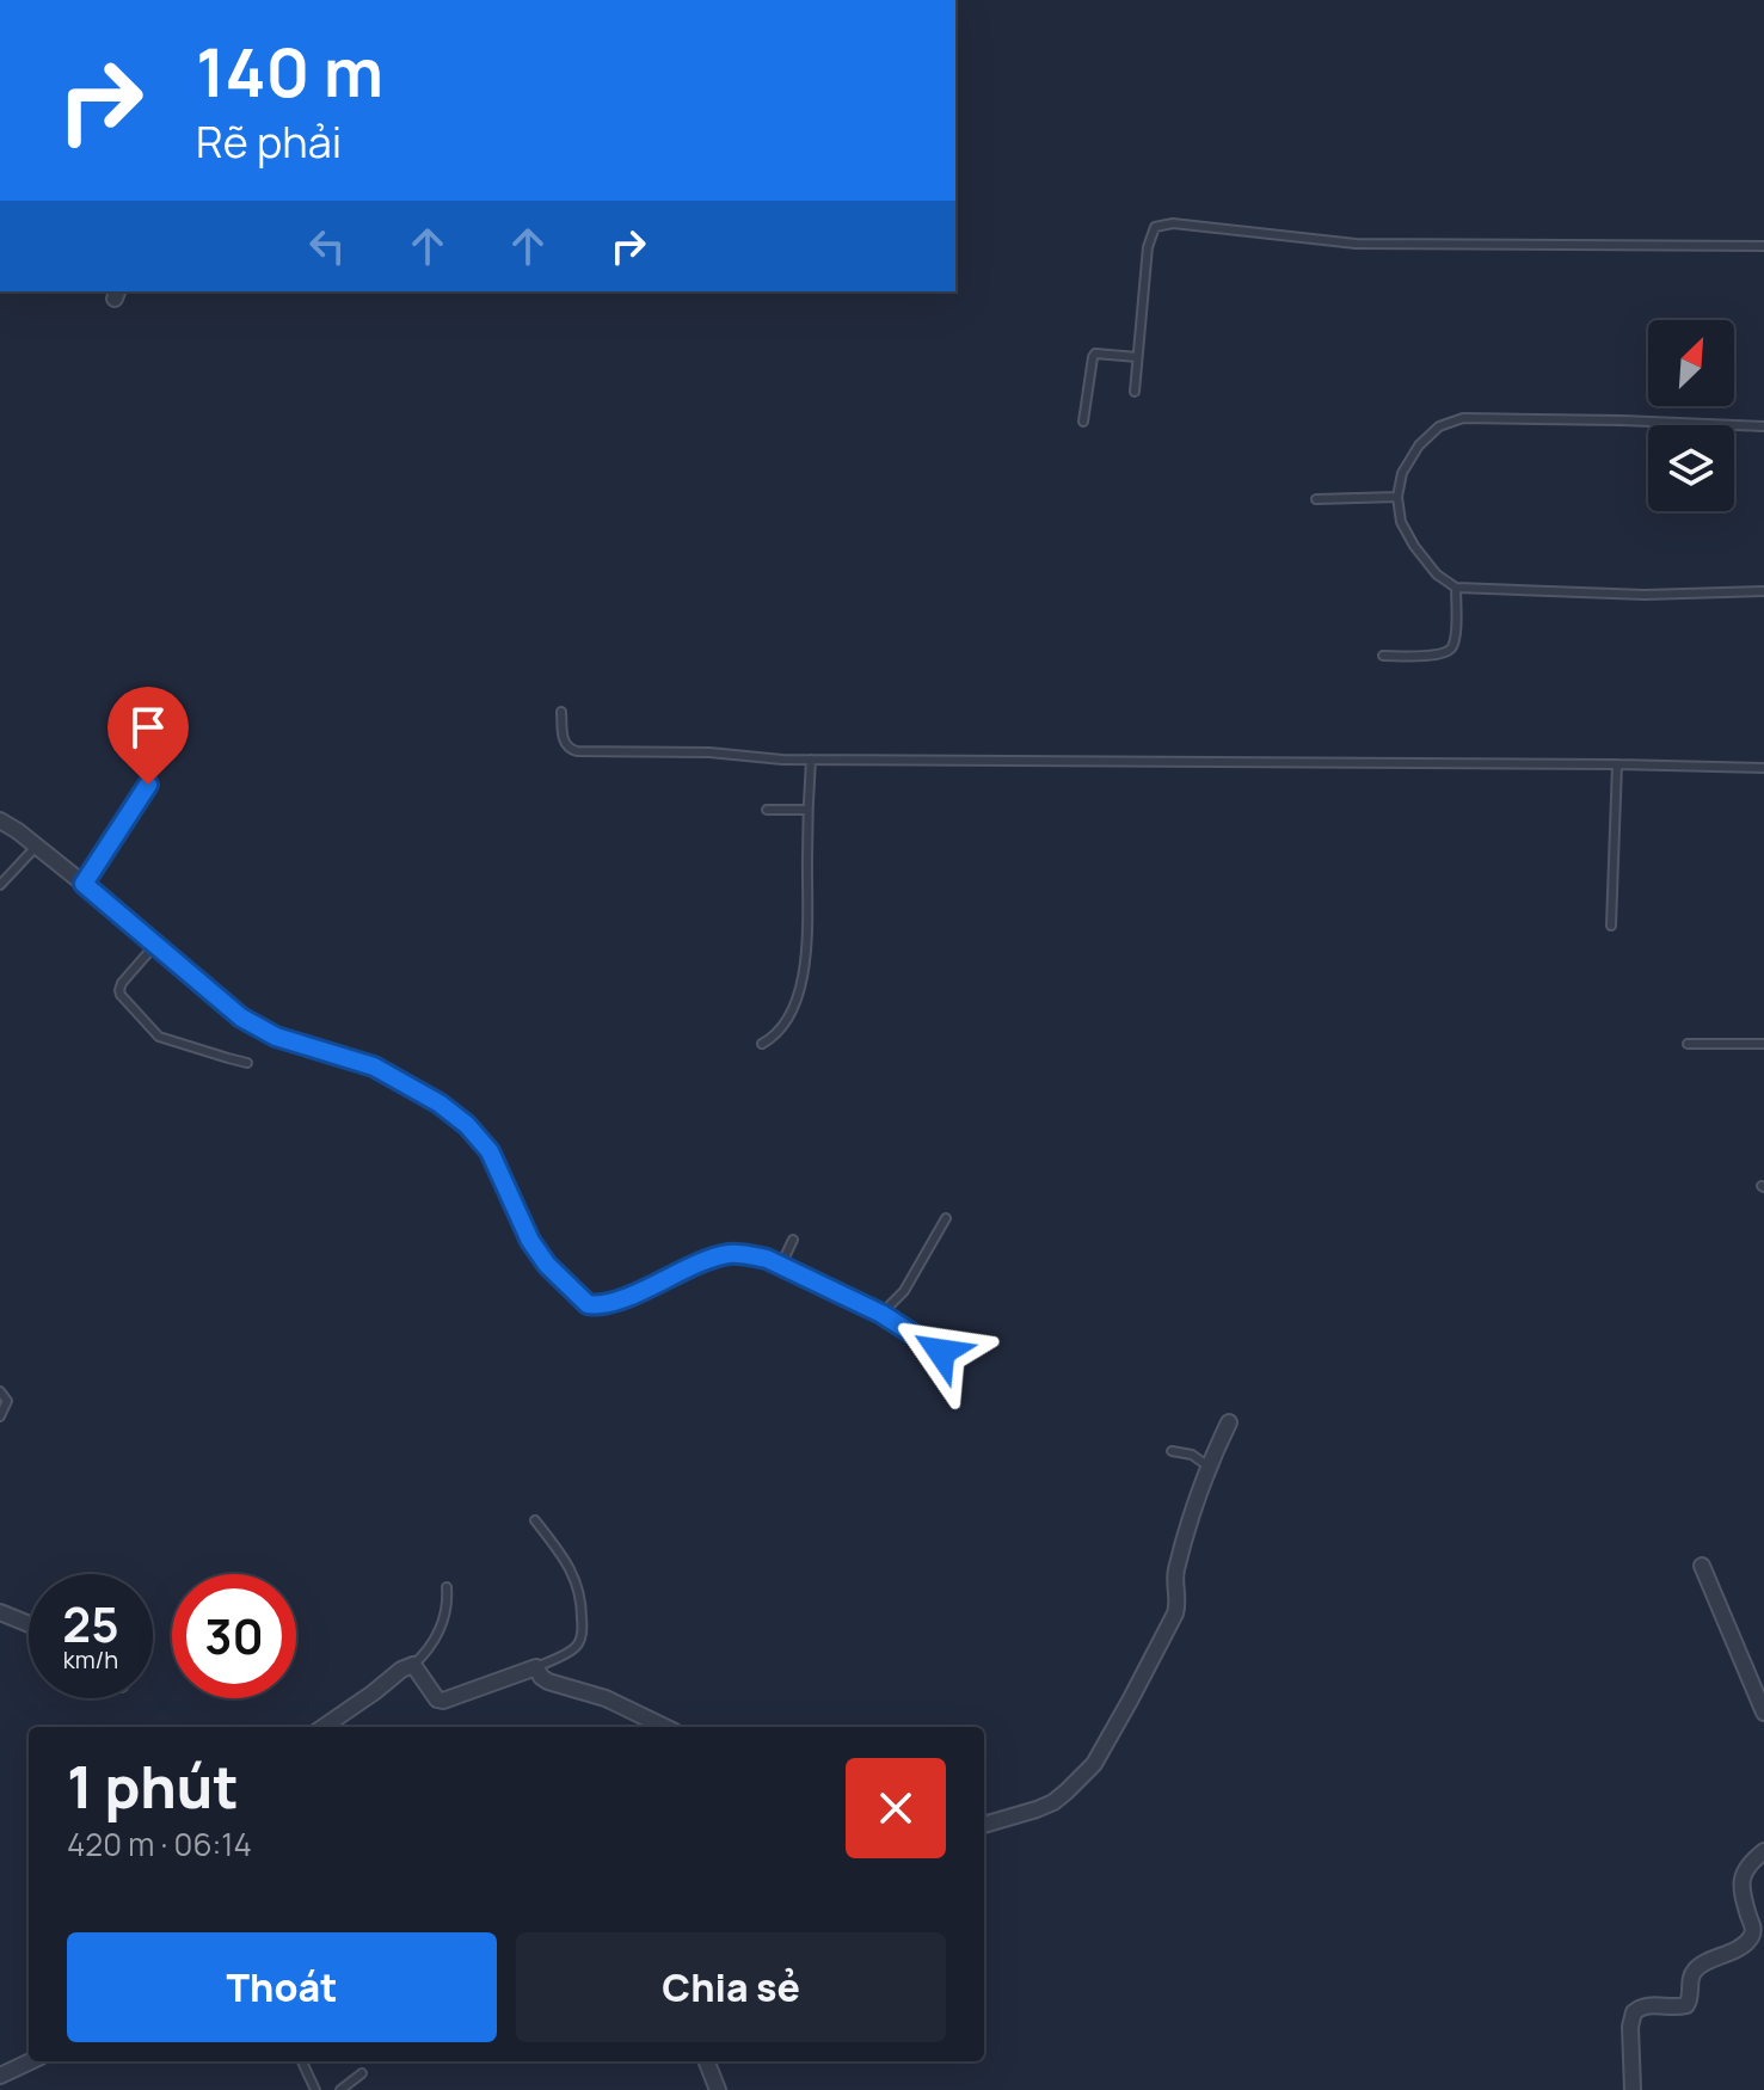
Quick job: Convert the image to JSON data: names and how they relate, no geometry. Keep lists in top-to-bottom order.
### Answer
{
  "north": "top right",
  "page": {
    "turn": ["140 m", "Rẽ phải"],
    "speed": "25 km/h",
    "limit": "30",
    "heading": ["1 phút", "420 m · 06:14"],
    "buttons": ["Thoát", "Chia sẻ"]
  }
}
